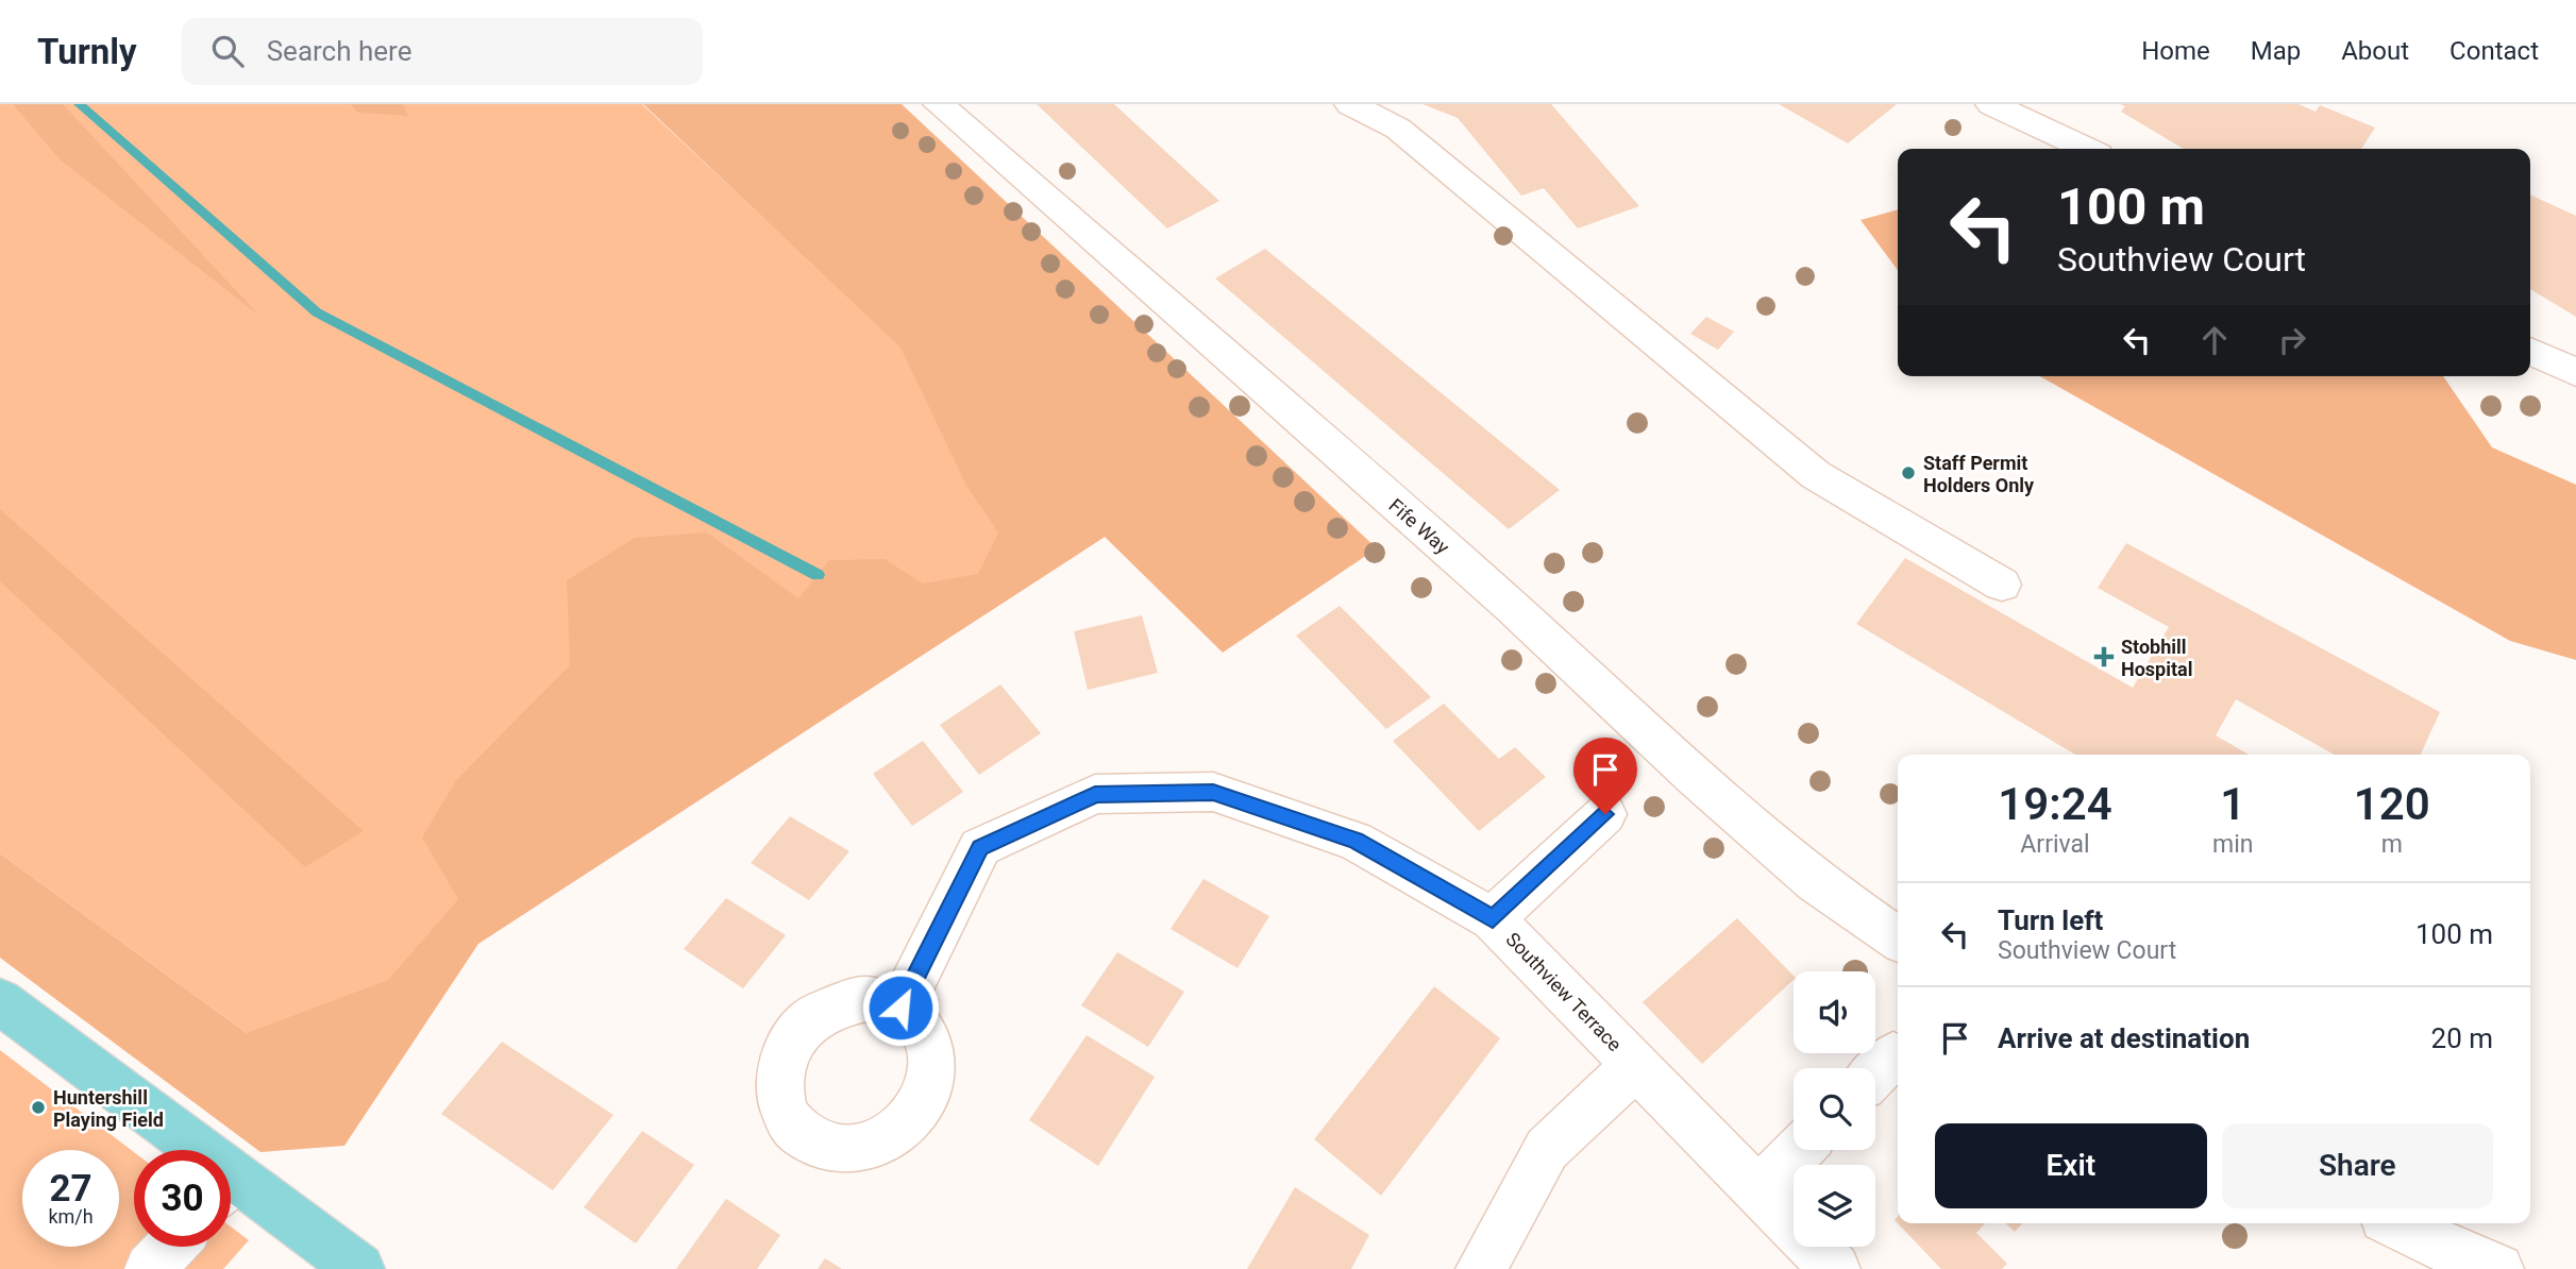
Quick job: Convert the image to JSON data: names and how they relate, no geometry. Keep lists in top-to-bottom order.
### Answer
{
  "streets": {
    "street": ["Fife Way", "Southview Terrace"]
  },
  "places": {
    "other": ["Staff Permit Holders Only", "Huntershill Playing Field"],
    "health": ["Stobhill Hospital"]
  },
  "page": {
    "header": "Turnly",
    "search": "Search here",
    "nav": [
      "Home",
      "Map",
      "About",
      "Contact"
    ],
    "turn": ["100 m", "Southview Court"],
    "eta": [
      "19:24",
      "Arrival",
      "1",
      "min",
      "120",
      "m"
    ],
    "list": [
      {
        "name": "Turn left",
        "note": "Southview Court",
        "value": "100 m"
      },
      {
        "name": "Arrive at destination",
        "value": "20 m"
      }
    ],
    "buttons": ["Exit", "Share"],
    "speed": "27 km/h",
    "limit": "30"
  }
}
